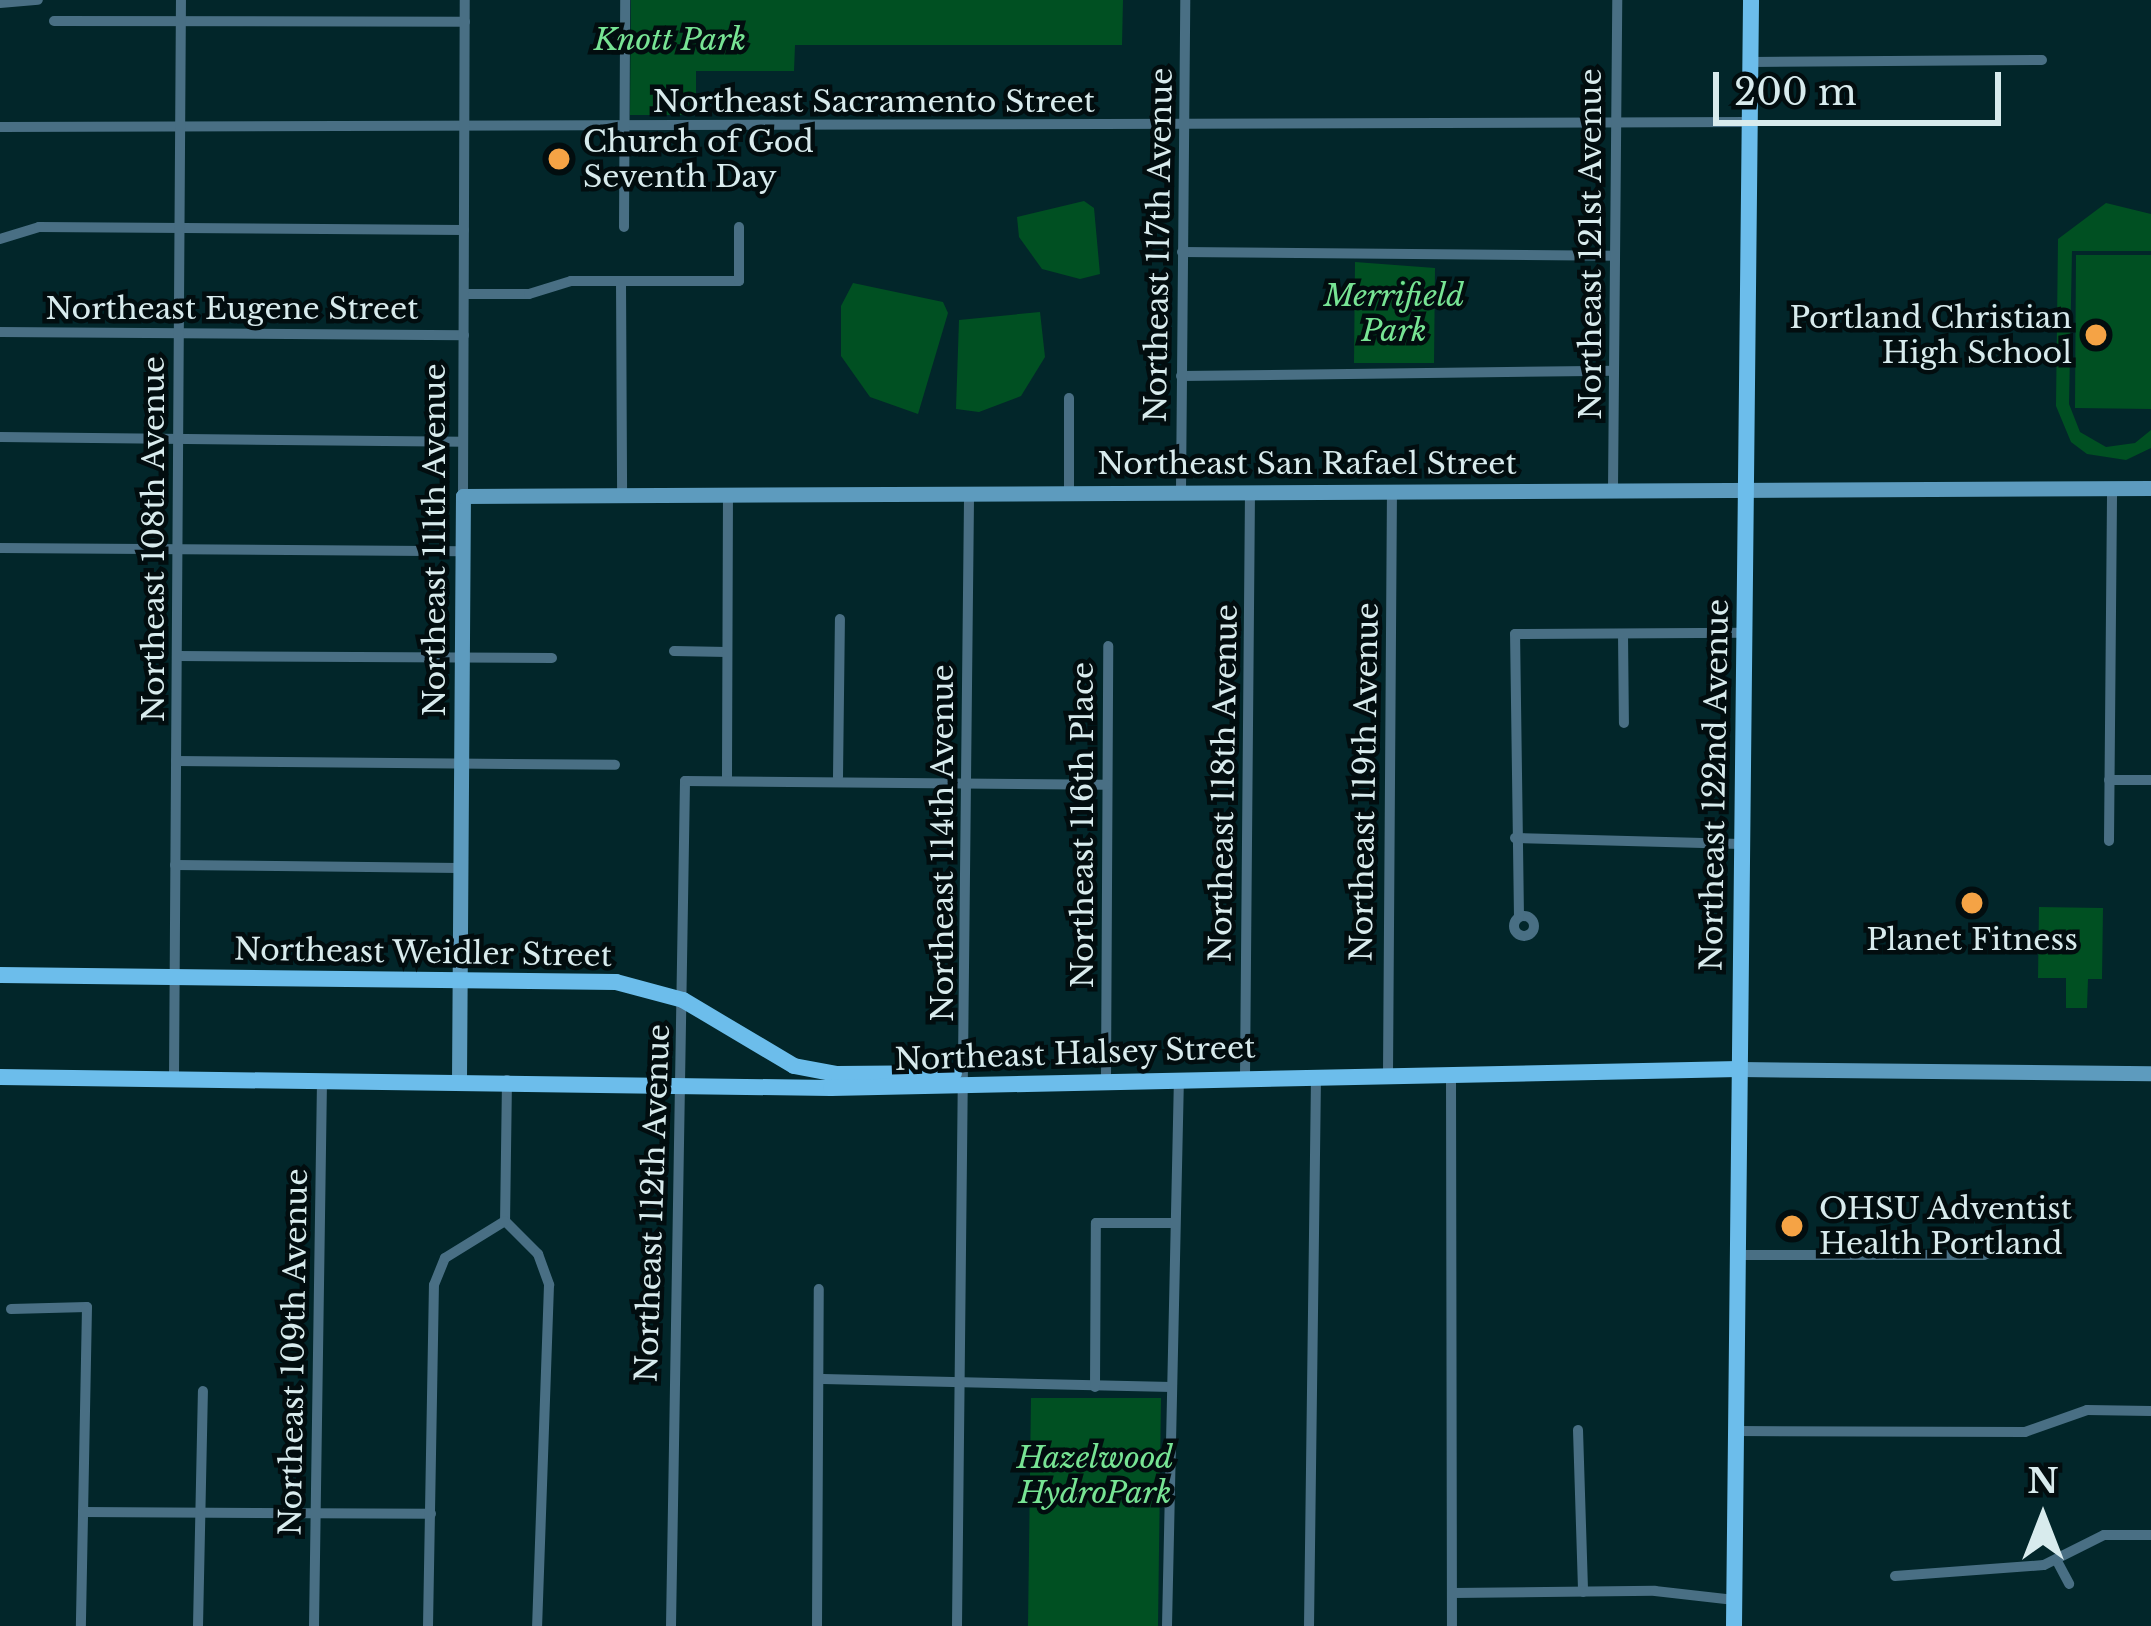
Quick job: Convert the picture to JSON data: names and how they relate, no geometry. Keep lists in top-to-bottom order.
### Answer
{
  "streets": {
    "main road": ["Northeast 122nd Avenue", "Northeast Weidler Street", "Northeast Halsey Street"],
    "street": [
      "Northeast Sacramento Street",
      "Northeast 121st Avenue",
      "Northeast 117th Avenue",
      "Northeast Eugene Street",
      "Northeast San Rafael Street",
      "Northeast 108th Avenue",
      "Northeast 111th Avenue",
      "Northeast 119th Avenue",
      "Northeast 118th Avenue",
      "Northeast 116th Place",
      "Northeast 114th Avenue",
      "Northeast 112th Avenue",
      "Northeast 109th Avenue"
    ]
  },
  "crossings": [
    ["Northeast Sacramento Street", "Northeast 121st Avenue"],
    ["Northeast Sacramento Street", "Northeast 117th Avenue"],
    ["Northeast Sacramento Street", "Northeast 108th Avenue"],
    ["Northeast Sacramento Street", "Northeast 111th Avenue"],
    ["Northeast Sacramento Street", "Northeast 122nd Avenue"],
    ["Northeast 121st Avenue", "Northeast San Rafael Street"],
    ["Northeast 117th Avenue", "Northeast San Rafael Street"],
    ["Northeast Eugene Street", "Northeast 108th Avenue"],
    ["Northeast Eugene Street", "Northeast 111th Avenue"],
    ["Northeast San Rafael Street", "Northeast 111th Avenue"],
    ["Northeast San Rafael Street", "Northeast 119th Avenue"],
    ["Northeast San Rafael Street", "Northeast 118th Avenue"],
    ["Northeast San Rafael Street", "Northeast 122nd Avenue"],
    ["Northeast San Rafael Street", "Northeast 114th Avenue"],
    ["Northeast 108th Avenue", "Northeast Weidler Street"],
    ["Northeast 108th Avenue", "Northeast Halsey Street"],
    ["Northeast 111th Avenue", "Northeast Weidler Street"],
    ["Northeast 111th Avenue", "Northeast Halsey Street"],
    ["Northeast 119th Avenue", "Northeast Halsey Street"],
    ["Northeast 118th Avenue", "Northeast Halsey Street"],
    ["Northeast 122nd Avenue", "Northeast Halsey Street"],
    ["Northeast 116th Place", "Northeast Halsey Street"],
    ["Northeast 114th Avenue", "Northeast Weidler Street"],
    ["Northeast 114th Avenue", "Northeast Halsey Street"],
    ["Northeast Weidler Street", "Northeast Halsey Street"],
    ["Northeast Weidler Street", "Northeast 112th Avenue"],
    ["Northeast Halsey Street", "Northeast 112th Avenue"],
    ["Northeast Halsey Street", "Northeast 109th Avenue"]
  ],
  "parks": ["Knott Park", "Merrifield Park", "Hazelwood HydroPark"],
  "places": [
    "Church of God Seventh Day",
    "Portland Christian High School",
    "Planet Fitness",
    "OHSU Adventist Health Portland"
  ],
  "scale_bar": "200 m",
  "north": "top"
}
